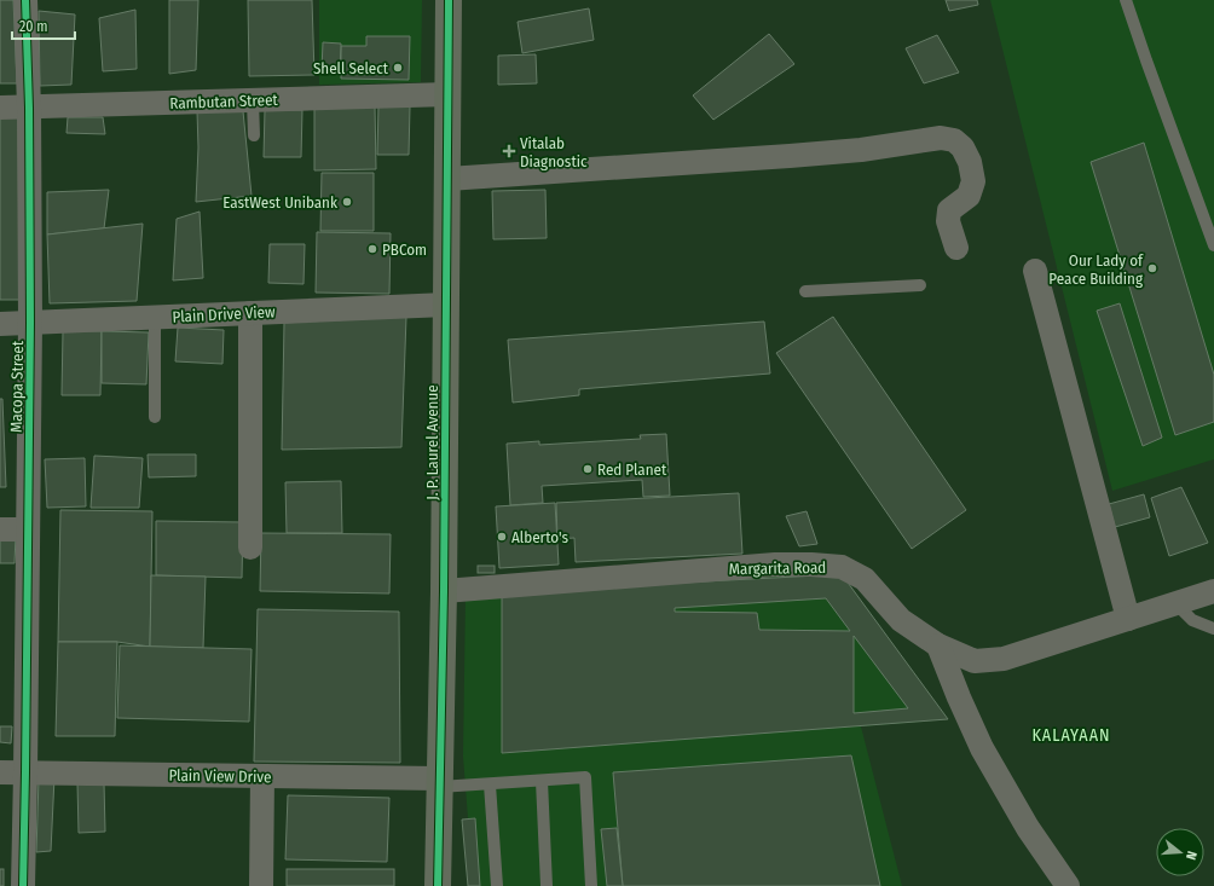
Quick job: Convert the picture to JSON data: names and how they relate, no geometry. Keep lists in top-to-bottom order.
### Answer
{
  "streets": {
    "main road": ["J. P. Laurel Avenue"],
    "street": [
      "Rambutan Street",
      "Plain Drive View",
      "Macopa Street",
      "Margarita Road",
      "Plain View Drive"
    ]
  },
  "crossings": [
    ["Rambutan Street", "Macopa Street"],
    ["Rambutan Street", "J. P. Laurel Avenue"],
    ["Plain Drive View", "Macopa Street"],
    ["Plain Drive View", "J. P. Laurel Avenue"],
    ["Macopa Street", "Plain View Drive"],
    ["J. P. Laurel Avenue", "Margarita Road"],
    ["J. P. Laurel Avenue", "Plain View Drive"]
  ],
  "districts": ["KALAYAAN"],
  "places": {
    "other": [
      "Shell Select",
      "EastWest Unibank",
      "PBCom",
      "Our Lady of Peace Building",
      "Red Planet",
      "Alberto's"
    ],
    "health": ["Vitalab Diagnostic"]
  },
  "scale_bar": "20 m",
  "north": "right"
}
